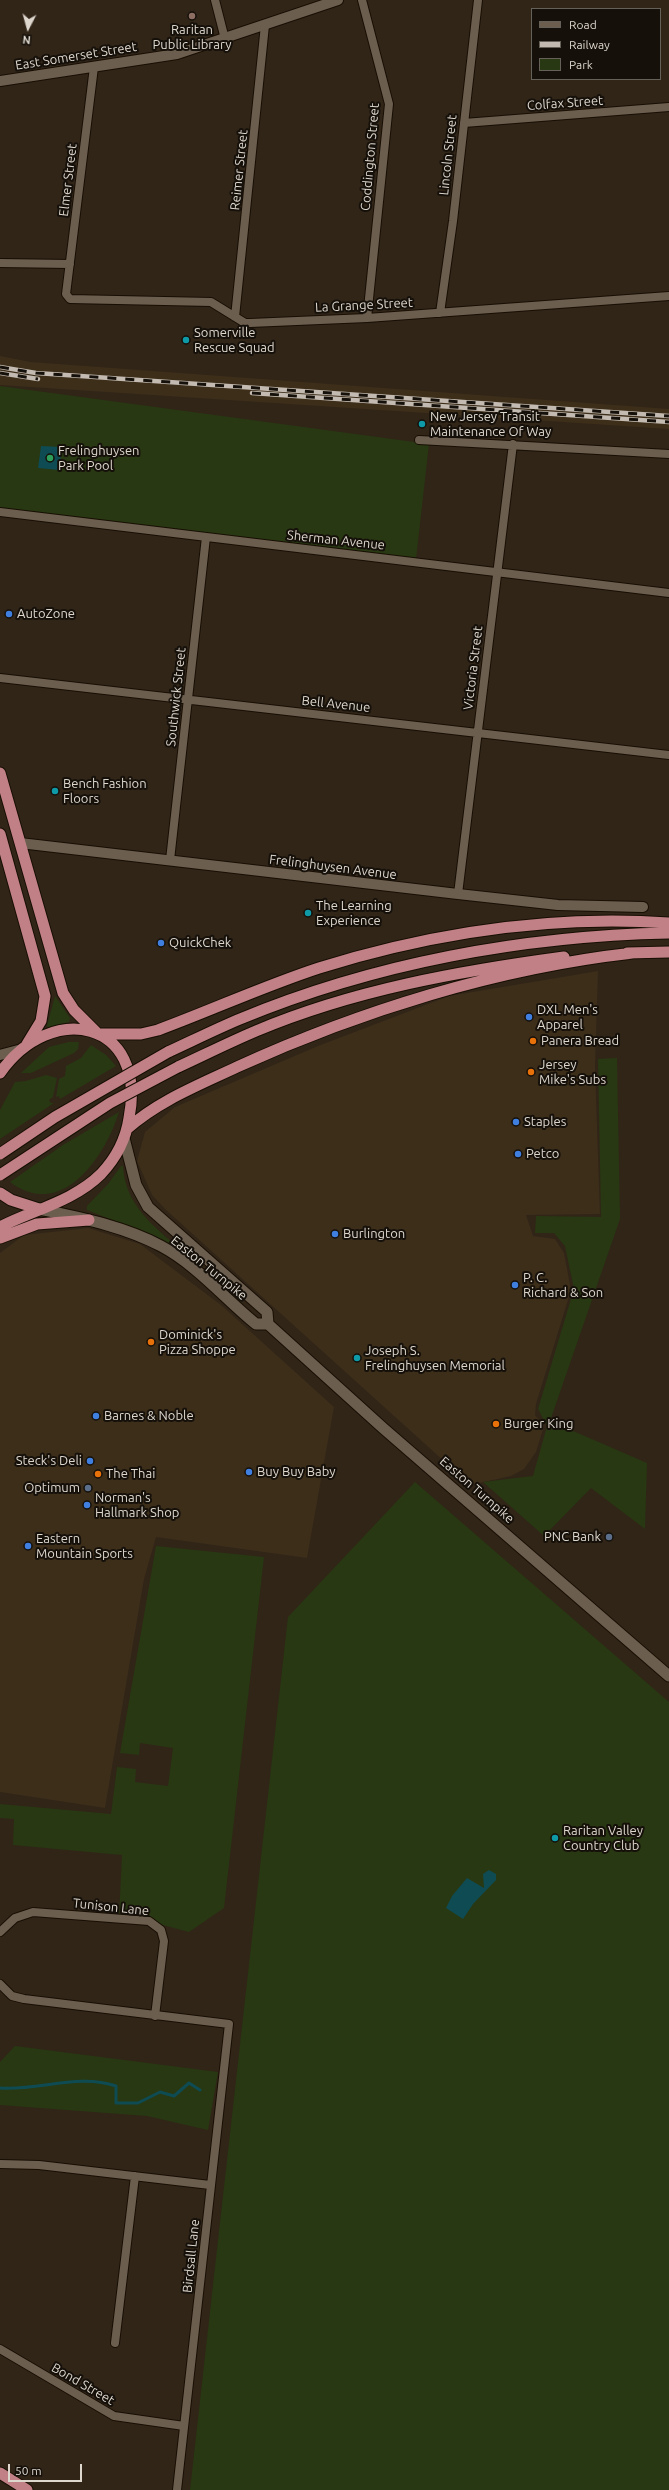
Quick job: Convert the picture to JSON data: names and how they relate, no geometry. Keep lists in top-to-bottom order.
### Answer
{
  "streets": {
    "main road": ["Easton Turnpike"],
    "street": [
      "East Somerset Street",
      "Colfax Street",
      "Lincoln Street",
      "Coddington Street",
      "Reimer Street",
      "Elmer Street",
      "La Grange Street",
      "Sherman Avenue",
      "Victoria Street",
      "Southwick Street",
      "Bell Avenue",
      "Frelinghuysen Avenue",
      "Tunison Lane",
      "Birdsall Lane",
      "Bond Street"
    ]
  },
  "crossings": [
    ["East Somerset Street", "Reimer Street"],
    ["East Somerset Street", "Elmer Street"],
    ["Colfax Street", "Lincoln Street"],
    ["Lincoln Street", "La Grange Street"],
    ["Coddington Street", "La Grange Street"],
    ["Reimer Street", "La Grange Street"],
    ["Elmer Street", "La Grange Street"],
    ["Sherman Avenue", "Victoria Street"],
    ["Sherman Avenue", "Southwick Street"],
    ["Victoria Street", "Bell Avenue"],
    ["Victoria Street", "Frelinghuysen Avenue"],
    ["Southwick Street", "Bell Avenue"],
    ["Southwick Street", "Frelinghuysen Avenue"],
    ["Tunison Lane", "Birdsall Lane"],
    ["Birdsall Lane", "Bond Street"]
  ],
  "places": [
    "Raritan Public Library",
    "Somerville Rescue Squad",
    "New Jersey Transit Maintenance Of Way",
    "Frelinghuysen Park Pool",
    "AutoZone",
    "Bench Fashion Floors",
    "The Learning Experience",
    "QuickChek",
    "DXL Men's Apparel",
    "Panera Bread",
    "Jersey Mike's Subs",
    "Staples",
    "Petco",
    "Burlington",
    "P. C. Richard & Son",
    "Dominick's Pizza Shoppe",
    "Joseph S. Frelinghuysen Memorial",
    "Barnes & Noble",
    "Burger King",
    "Steck's Deli",
    "Buy Buy Baby",
    "The Thai",
    "Optimum",
    "Norman's Hallmark Shop",
    "PNC Bank",
    "Eastern Mountain Sports",
    "Raritan Valley Country Club"
  ],
  "legend": ["Road", "Railway", "Park"],
  "scale_bar": "50 m",
  "north": "bottom"
}
